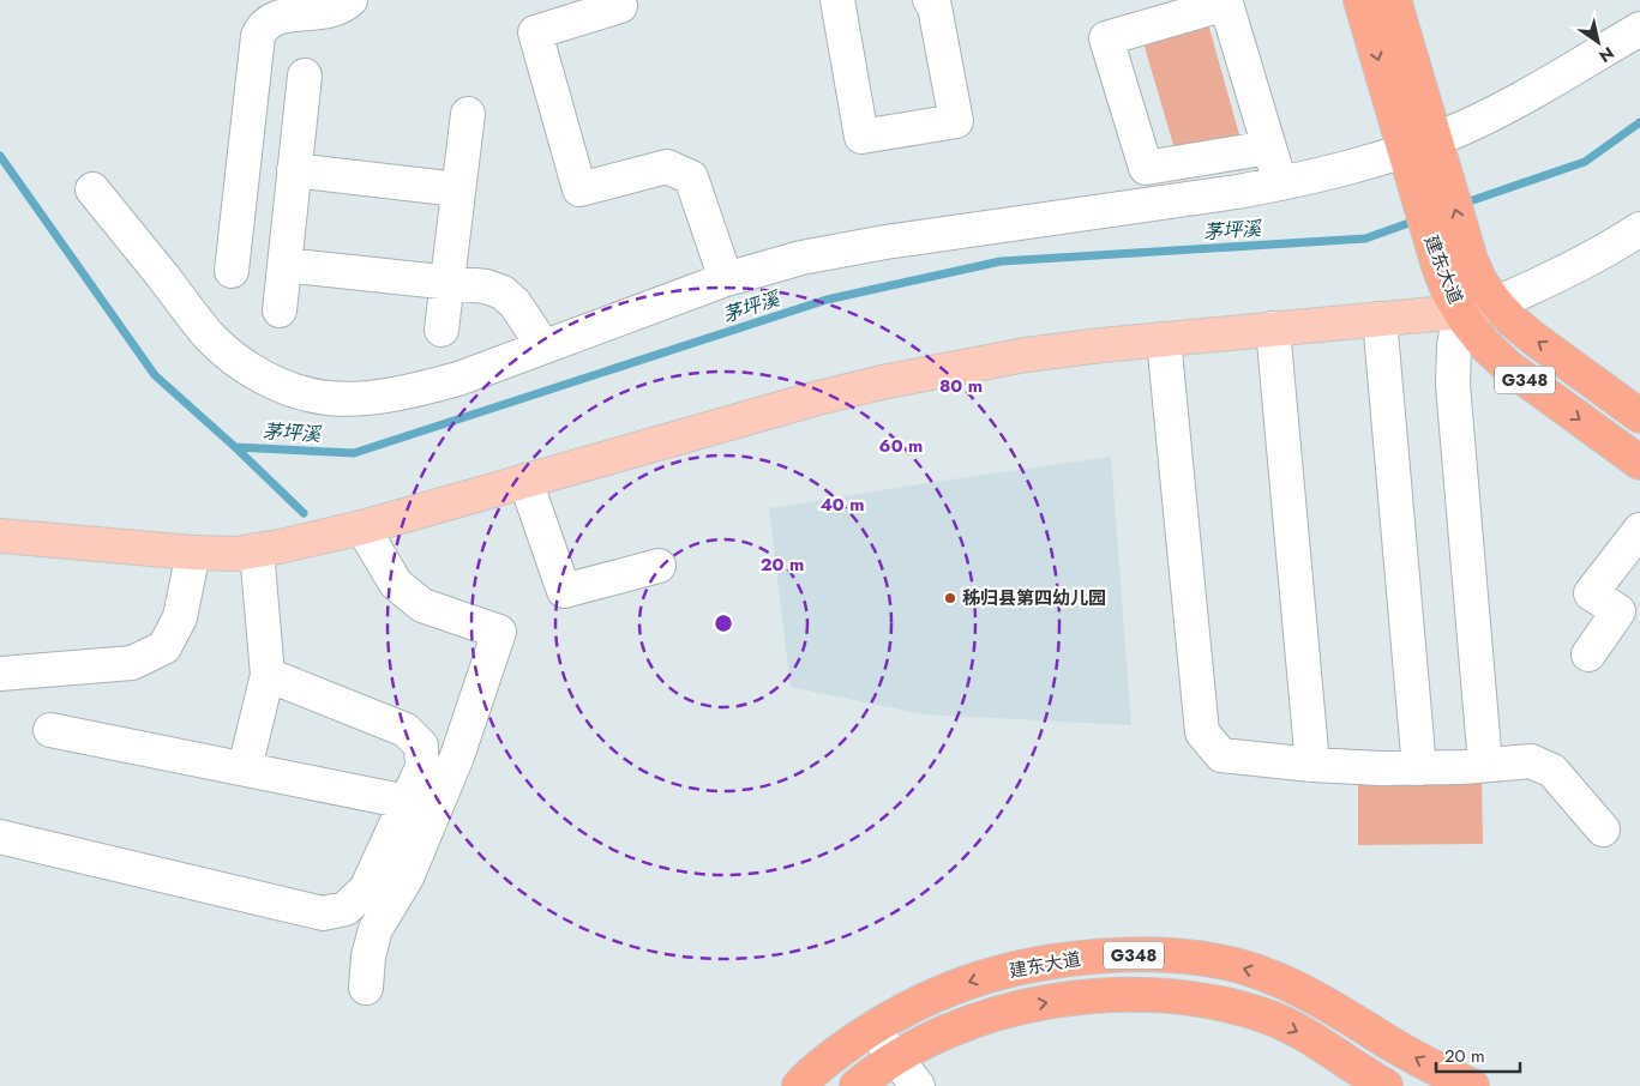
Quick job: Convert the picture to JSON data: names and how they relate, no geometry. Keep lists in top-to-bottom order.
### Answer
{
  "streets": {
    "highway": ["建东大道", "G348"]
  },
  "water": ["茅坪溪"],
  "places": ["秭归县第四幼儿园"],
  "scale_bar": "20 m",
  "north": "bottom right",
  "rings": [
    "80 m",
    "60 m",
    "40 m",
    "20 m"
  ]
}
